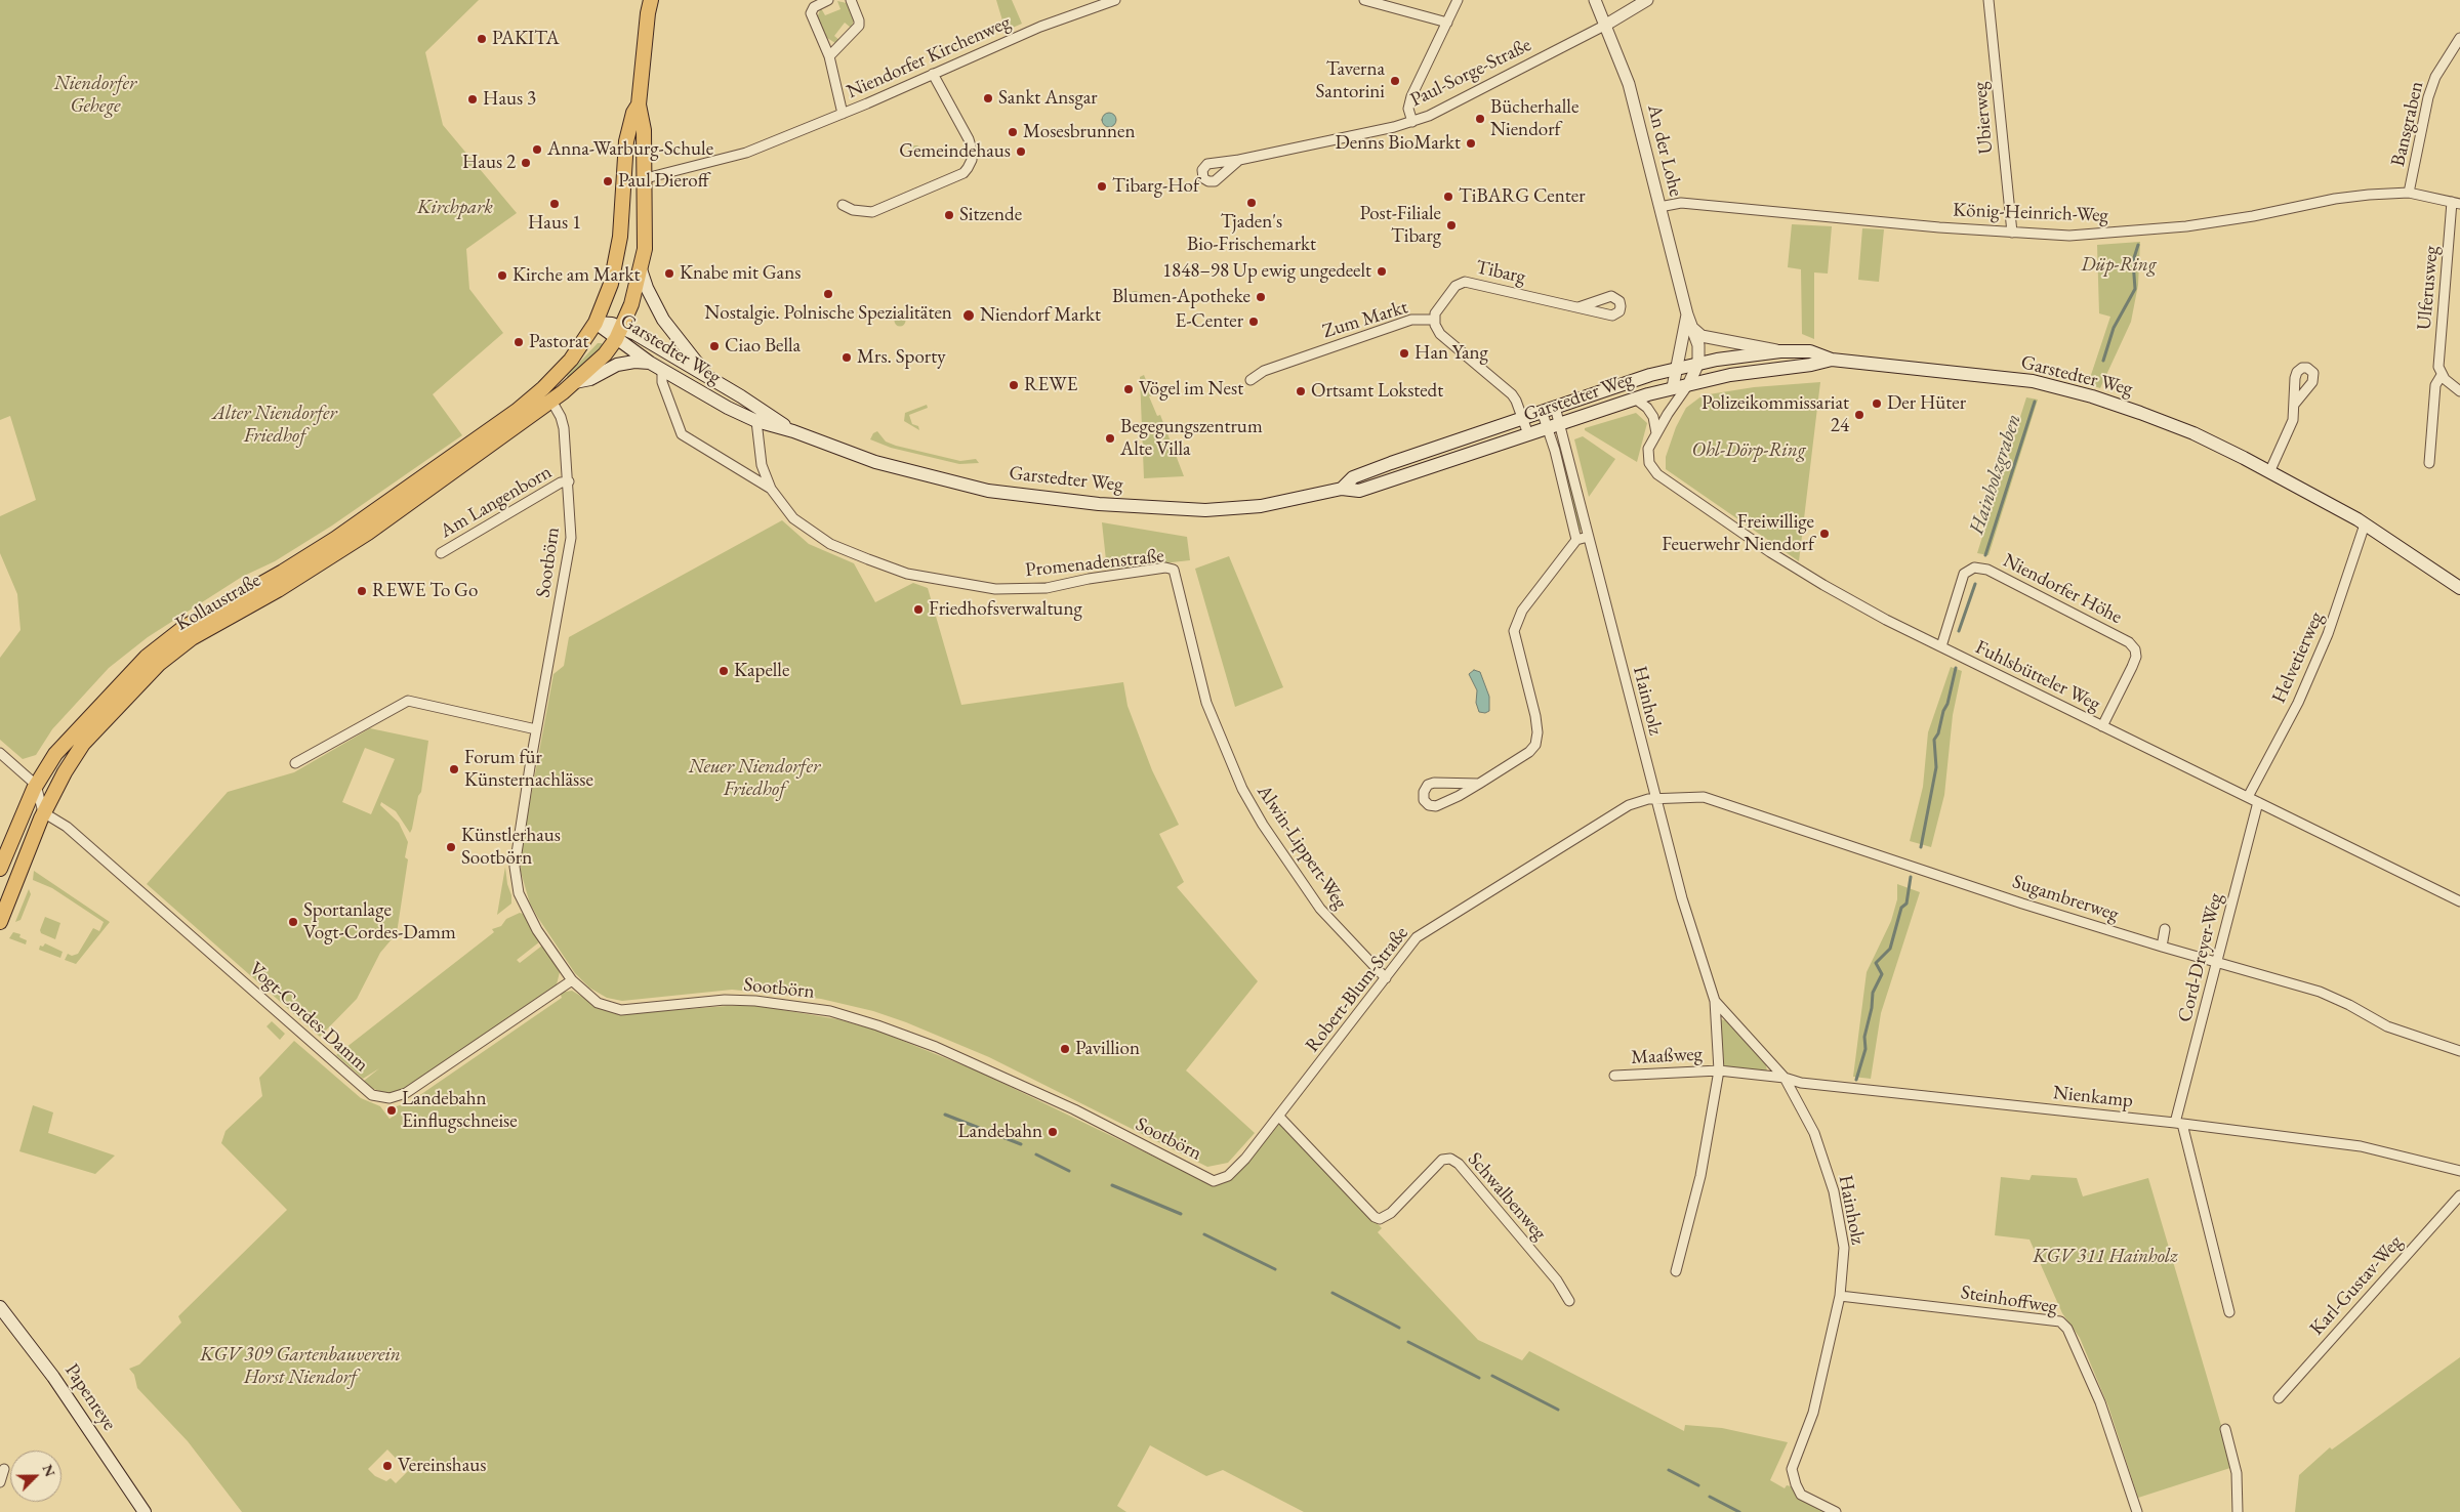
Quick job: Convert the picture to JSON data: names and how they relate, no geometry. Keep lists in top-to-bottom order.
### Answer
{
  "streets": {
    "main road": ["Garstedter Weg", "Kollaustraße", "Papenreye"],
    "street": [
      "Niendorfer Kirchenweg",
      "Paul-Sorge-Straße",
      "Ubierweg",
      "Bansgraben",
      "An der Lohe",
      "König-Heinrich-Weg",
      "Tibarg",
      "Ulferusweg",
      "Zum Markt",
      "Am Langenborn",
      "Sootbörn",
      "Promenadenstraße",
      "Niendorfer Höhe",
      "Helvetierweg",
      "Fuhlsbütteler Weg",
      "Hainholz",
      "Alwin-Lippert-Weg",
      "Sugambrerweg",
      "Cord-Dreyer-Weg",
      "Robert-Blum-Straße",
      "Vogt-Cordes-Damm",
      "Maaßweg",
      "Nienkamp",
      "Schwalbenweg",
      "Karl-Gustav-Weg",
      "Steinhoffweg"
    ]
  },
  "crossings": [
    ["Paul-Sorge-Straße", "An der Lohe"],
    ["Ubierweg", "König-Heinrich-Weg"],
    ["Bansgraben", "König-Heinrich-Weg"],
    ["An der Lohe", "König-Heinrich-Weg"],
    ["An der Lohe", "Garstedter Weg"],
    ["An der Lohe", "Fuhlsbütteler Weg"],
    ["König-Heinrich-Weg", "Ulferusweg"],
    ["Tibarg", "Zum Markt"],
    ["Zum Markt", "Garstedter Weg"],
    ["Garstedter Weg", "Promenadenstraße"],
    ["Garstedter Weg", "Kollaustraße"],
    ["Garstedter Weg", "Helvetierweg"],
    ["Garstedter Weg", "Fuhlsbütteler Weg"],
    ["Garstedter Weg", "Hainholz"],
    ["Am Langenborn", "Sootbörn"],
    ["Sootbörn", "Kollaustraße"],
    ["Sootbörn", "Robert-Blum-Straße"],
    ["Sootbörn", "Vogt-Cordes-Damm"],
    ["Promenadenstraße", "Alwin-Lippert-Weg"],
    ["Niendorfer Höhe", "Fuhlsbütteler Weg"],
    ["Kollaustraße", "Vogt-Cordes-Damm"],
    ["Helvetierweg", "Fuhlsbütteler Weg"],
    ["Fuhlsbütteler Weg", "Cord-Dreyer-Weg"],
    ["Hainholz", "Sugambrerweg"],
    ["Hainholz", "Robert-Blum-Straße"],
    ["Hainholz", "Maaßweg"],
    ["Hainholz", "Nienkamp"],
    ["Hainholz", "Steinhoffweg"],
    ["Alwin-Lippert-Weg", "Robert-Blum-Straße"],
    ["Sugambrerweg", "Cord-Dreyer-Weg"],
    ["Sugambrerweg", "Robert-Blum-Straße"],
    ["Cord-Dreyer-Weg", "Nienkamp"],
    ["Robert-Blum-Straße", "Schwalbenweg"],
    ["Maaßweg", "Nienkamp"]
  ],
  "water": ["Hainholzgraben"],
  "parks": [
    "Niendorfer Gehege",
    "Kirchpark",
    "Düp-Ring",
    "Alter Niendorfer Friedhof",
    "Ohl-Dörp-Ring",
    "Neuer Niendorfer Friedhof",
    "KGV 311 Hainholz",
    "KGV 309 Gartenbauverein Horst Niendorf"
  ],
  "places": [
    "PAKITA",
    "Taverna Santorini",
    "Sankt Ansgar",
    "Haus 3",
    "Bücherhalle Niendorf",
    "Mosesbrunnen",
    "Denns BioMarkt",
    "Anna-Warburg-Schule",
    "Gemeindehaus",
    "Haus 2",
    "Paul Dieroff",
    "Tibarg-Hof",
    "TiBARG Center",
    "Tjaden's Bio-Frischemarkt",
    "Haus 1",
    "Sitzende",
    "Post-Filiale Tibarg",
    "1848–98 Up ewig ungedeelt",
    "Knabe mit Gans",
    "Kirche am Markt",
    "Nostalgie. Polnische Spezialitäten",
    "Blumen-Apotheke",
    "Niendorf Markt",
    "E-Center",
    "Pastorat",
    "Ciao Bella",
    "Han Yang",
    "Mrs. Sporty",
    "REWE",
    "Vögel im Nest",
    "Ortsamt Lokstedt",
    "Der Hüter",
    "Polizeikommissariat 24",
    "Begegungszentrum Alte Villa",
    "Freiwillige Feuerwehr Niendorf",
    "REWE To Go",
    "Friedhofsverwaltung",
    "Kapelle",
    "Forum für Künsternachlässe",
    "Künstlerhaus Sootbörn",
    "Sportanlage Vogt-Cordes-Damm",
    "Pavillion",
    "Landebahn Einflugschneise",
    "Landebahn",
    "Vereinshaus"
  ],
  "north": "top right"
}
